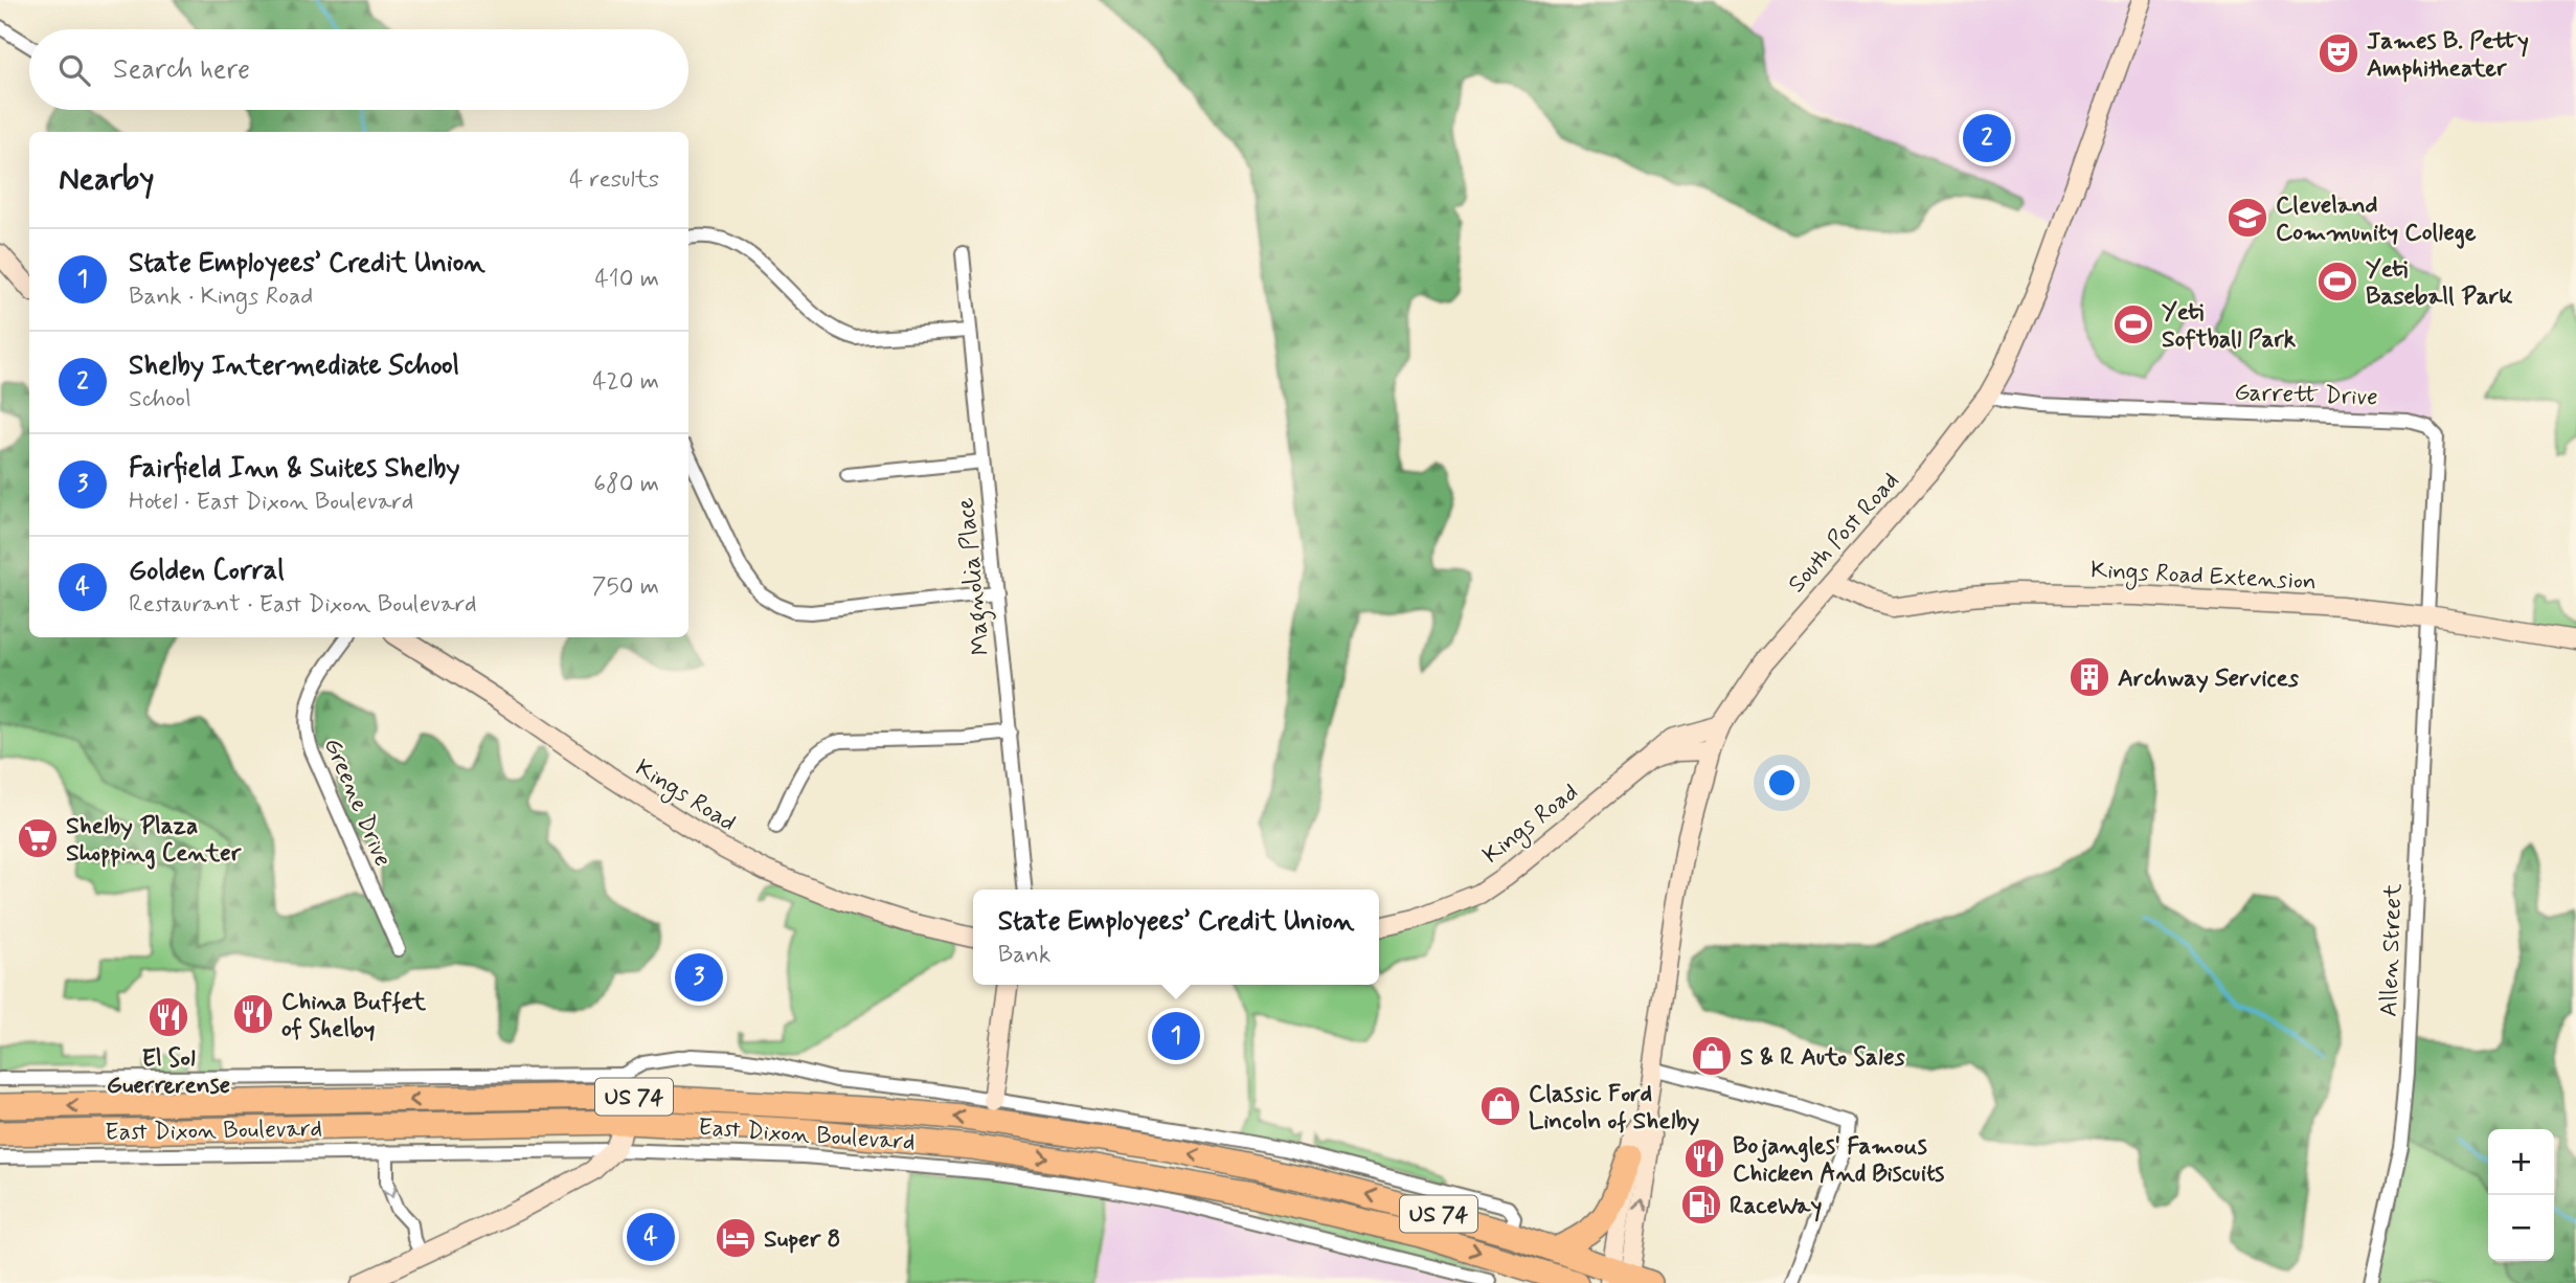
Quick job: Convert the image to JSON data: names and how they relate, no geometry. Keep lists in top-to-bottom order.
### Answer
{
  "streets": {
    "highway": ["US 74", "East Dixon Boulevard"],
    "street": [
      "Garrett Drive",
      "South Post Road",
      "Kings Road Extension",
      "Magnolia Place",
      "Kings Road",
      "Greene Drive",
      "Allen Street"
    ]
  },
  "crossings": [
    ["Garrett Drive", "South Post Road"],
    ["Garrett Drive", "Kings Road Extension"],
    ["Garrett Drive", "Allen Street"],
    ["South Post Road", "Kings Road Extension"],
    ["South Post Road", "Kings Road"],
    ["South Post Road", "East Dixon Boulevard"],
    ["Kings Road Extension", "Allen Street"]
  ],
  "places": {
    "theatre": ["James B. Petty Amphitheater"],
    "school or university": ["Cleveland Community College"],
    "sports": ["Yeti Baseball Park", "Yeti Softball Park"],
    "building": ["Archway Services"],
    "supermarket": ["Shelby Plaza Shopping Center"],
    "restaurant": ["China Buffet of Shelby", "El Sol Guerrerense", "Bojangles' Famous Chicken And Biscuits"],
    "shop": ["S & R Auto Sales", "Classic Ford Lincoln of Shelby"],
    "fuel station": ["RaceWay"],
    "hotel": ["Super 8"]
  },
  "page": {
    "search": "Search here",
    "pins": [
      "2",
      "3",
      "1",
      "4"
    ],
    "heading": ["Nearby", "4 results"],
    "list": [
      {
        "mark": "1",
        "name": "State Employees’ Credit Union",
        "note": "Bank · Kings Road",
        "value": "410 m"
      },
      {
        "mark": "2",
        "name": "Shelby Intermediate School",
        "note": "School",
        "value": "420 m"
      },
      {
        "mark": "3",
        "name": "Fairfield Inn & Suites Shelby",
        "note": "Hotel · East Dixon Boulevard",
        "value": "680 m"
      },
      {
        "mark": "4",
        "name": "Golden Corral",
        "note": "Restaurant · East Dixon Boulevard",
        "value": "750 m"
      }
    ],
    "popup": ["State Employees’ Credit Union", "Bank"],
    "map_buttons": ["+", "−"]
  }
}
